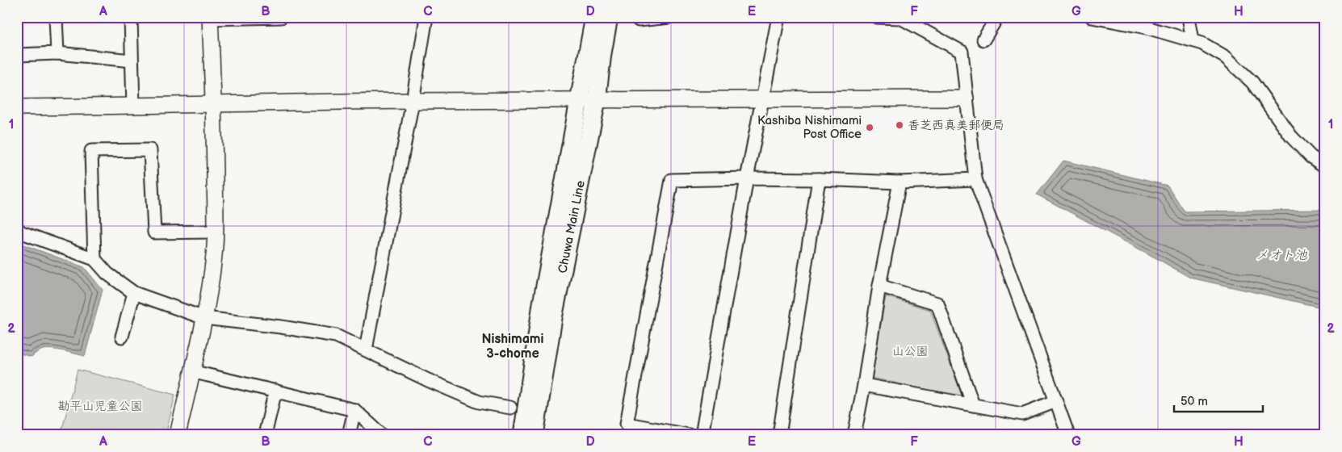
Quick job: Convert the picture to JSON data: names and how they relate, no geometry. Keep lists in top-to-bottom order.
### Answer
{
  "streets": {
    "main road": ["Chuwa Main Line"]
  },
  "districts": ["Nishimami 3-chome"],
  "water": ["メオト池"],
  "parks": ["山公園", "勘平山児童公園"],
  "places": ["香芝西真美郵便局", "Kashiba Nishimami Post Office"],
  "scale_bar": "50 m",
  "grid": {
    "columns": [
      "A",
      "B",
      "C",
      "D",
      "E",
      "F",
      "G",
      "H"
    ],
    "rows": ["1", "2"]
  }
}
